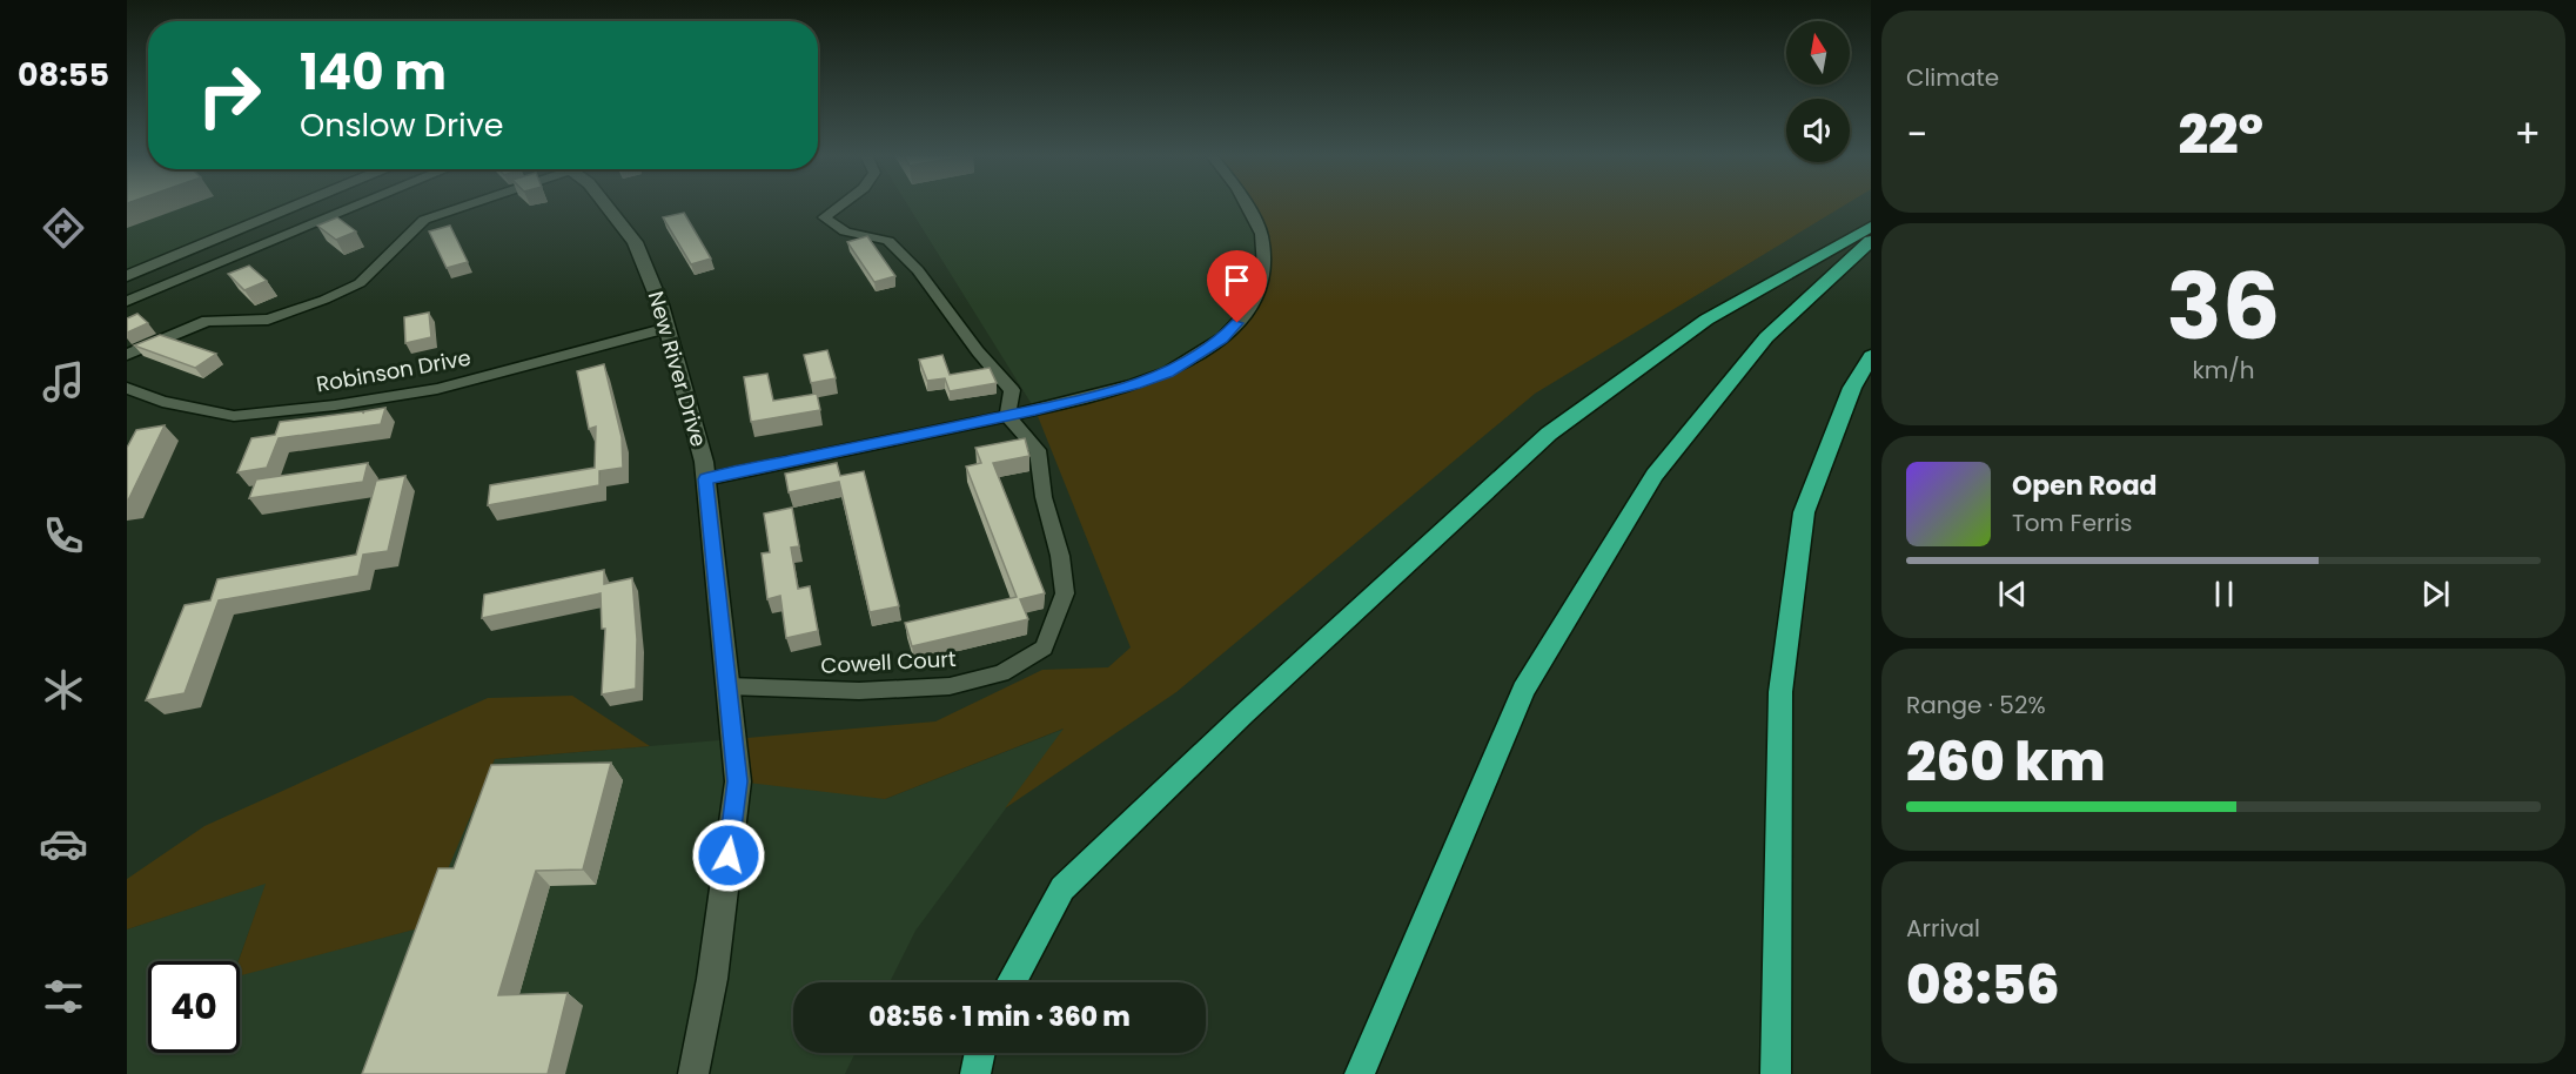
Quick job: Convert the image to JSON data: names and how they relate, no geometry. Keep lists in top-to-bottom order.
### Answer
{
  "streets": {
    "street": ["New River Drive", "Robinson Drive", "Cowell Court"]
  },
  "crossings": [
    ["New River Drive", "Robinson Drive"],
    ["New River Drive", "Cowell Court"]
  ],
  "north": "top",
  "page": {
    "tabs": "08:55",
    "tile": [
      "Climate",
      ["36", "km/h"],
      ["Range · 52%", "260 km"],
      ["Arrival", "08:56"]
    ],
    "turn": ["140 m", "Onslow Drive"],
    "heat": ["−", "22°", "+"],
    "song": ["Open Road", "Tom Ferris"],
    "limit": "40",
    "trip": "08:56 · 1 min · 360 m"
  }
}
